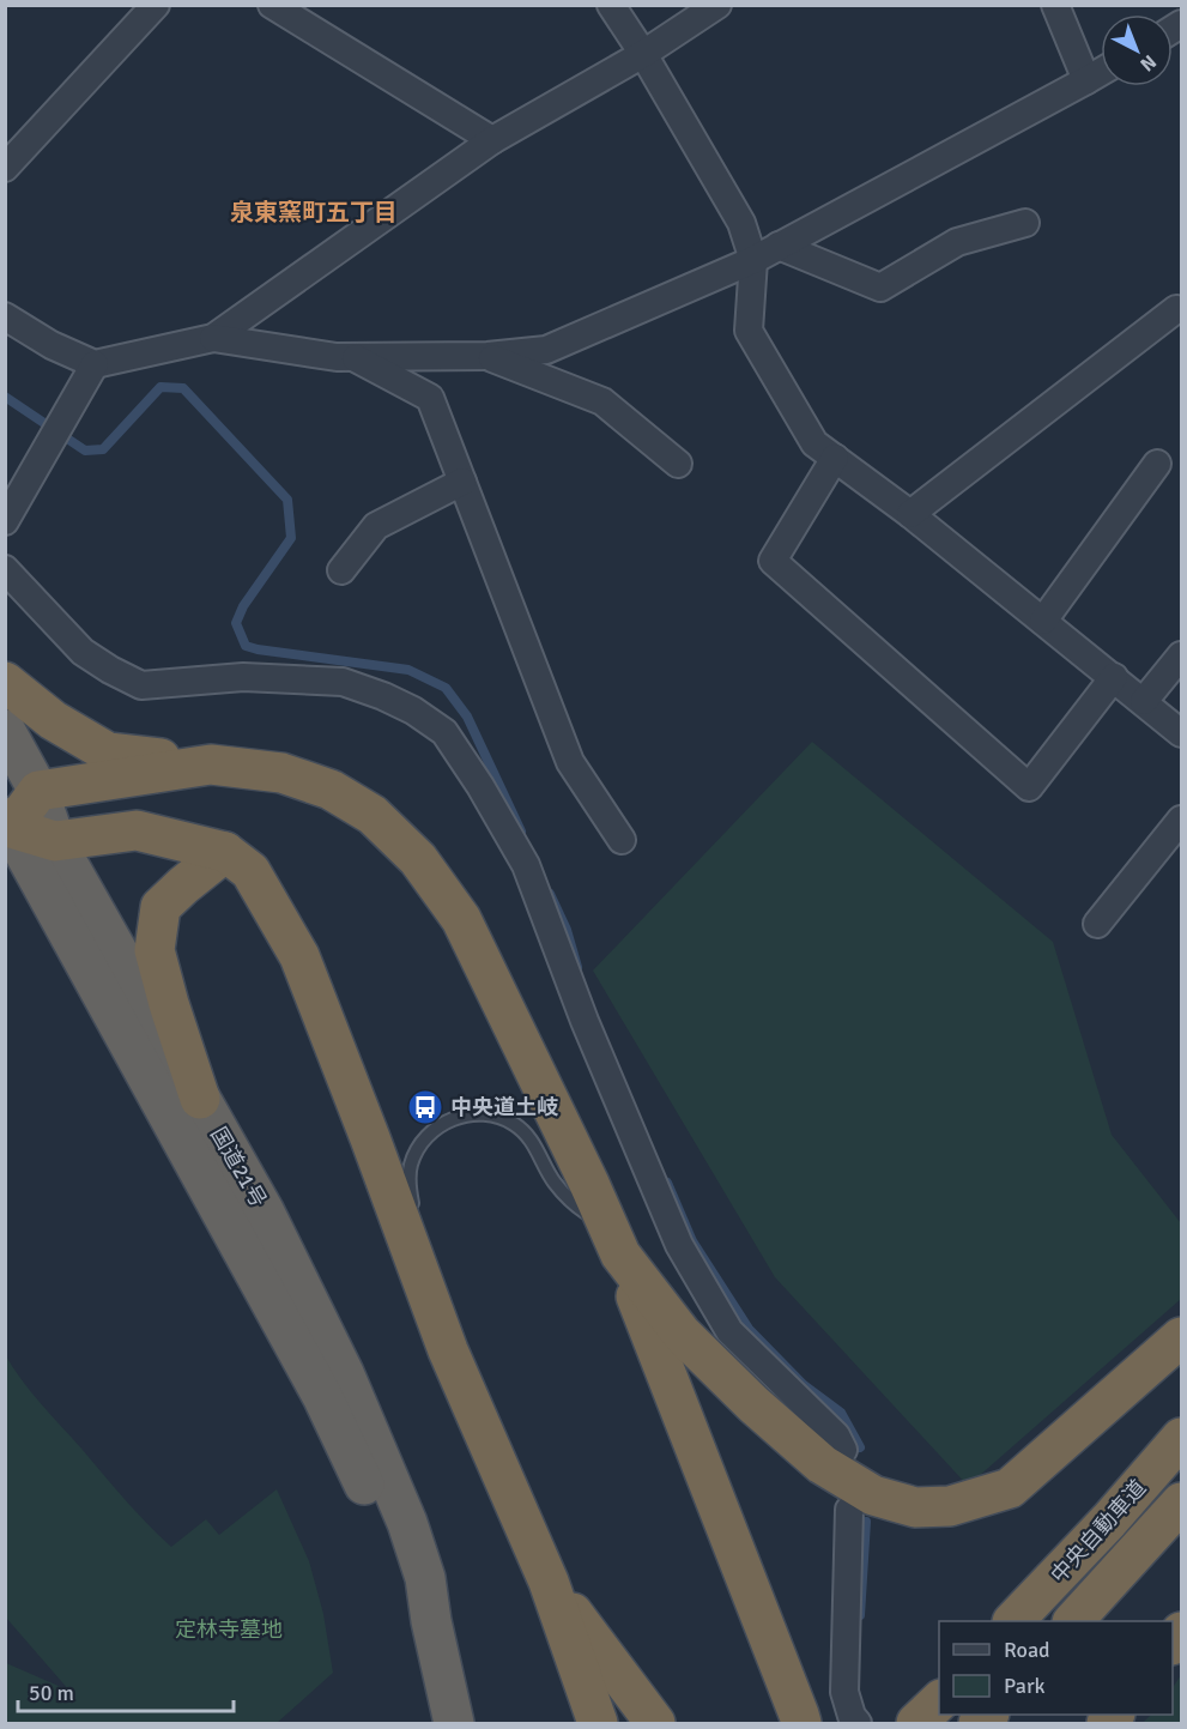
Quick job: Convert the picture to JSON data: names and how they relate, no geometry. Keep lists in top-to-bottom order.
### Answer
{
  "streets": {
    "highway": ["国道21号", "中央自動車道"]
  },
  "districts": ["泉東窯町五丁目"],
  "parks": ["定林寺墓地"],
  "places": {
    "bus stop": ["中央道土岐"]
  },
  "legend": ["Road", "Park"],
  "scale_bar": "50 m",
  "north": "bottom right"
}
